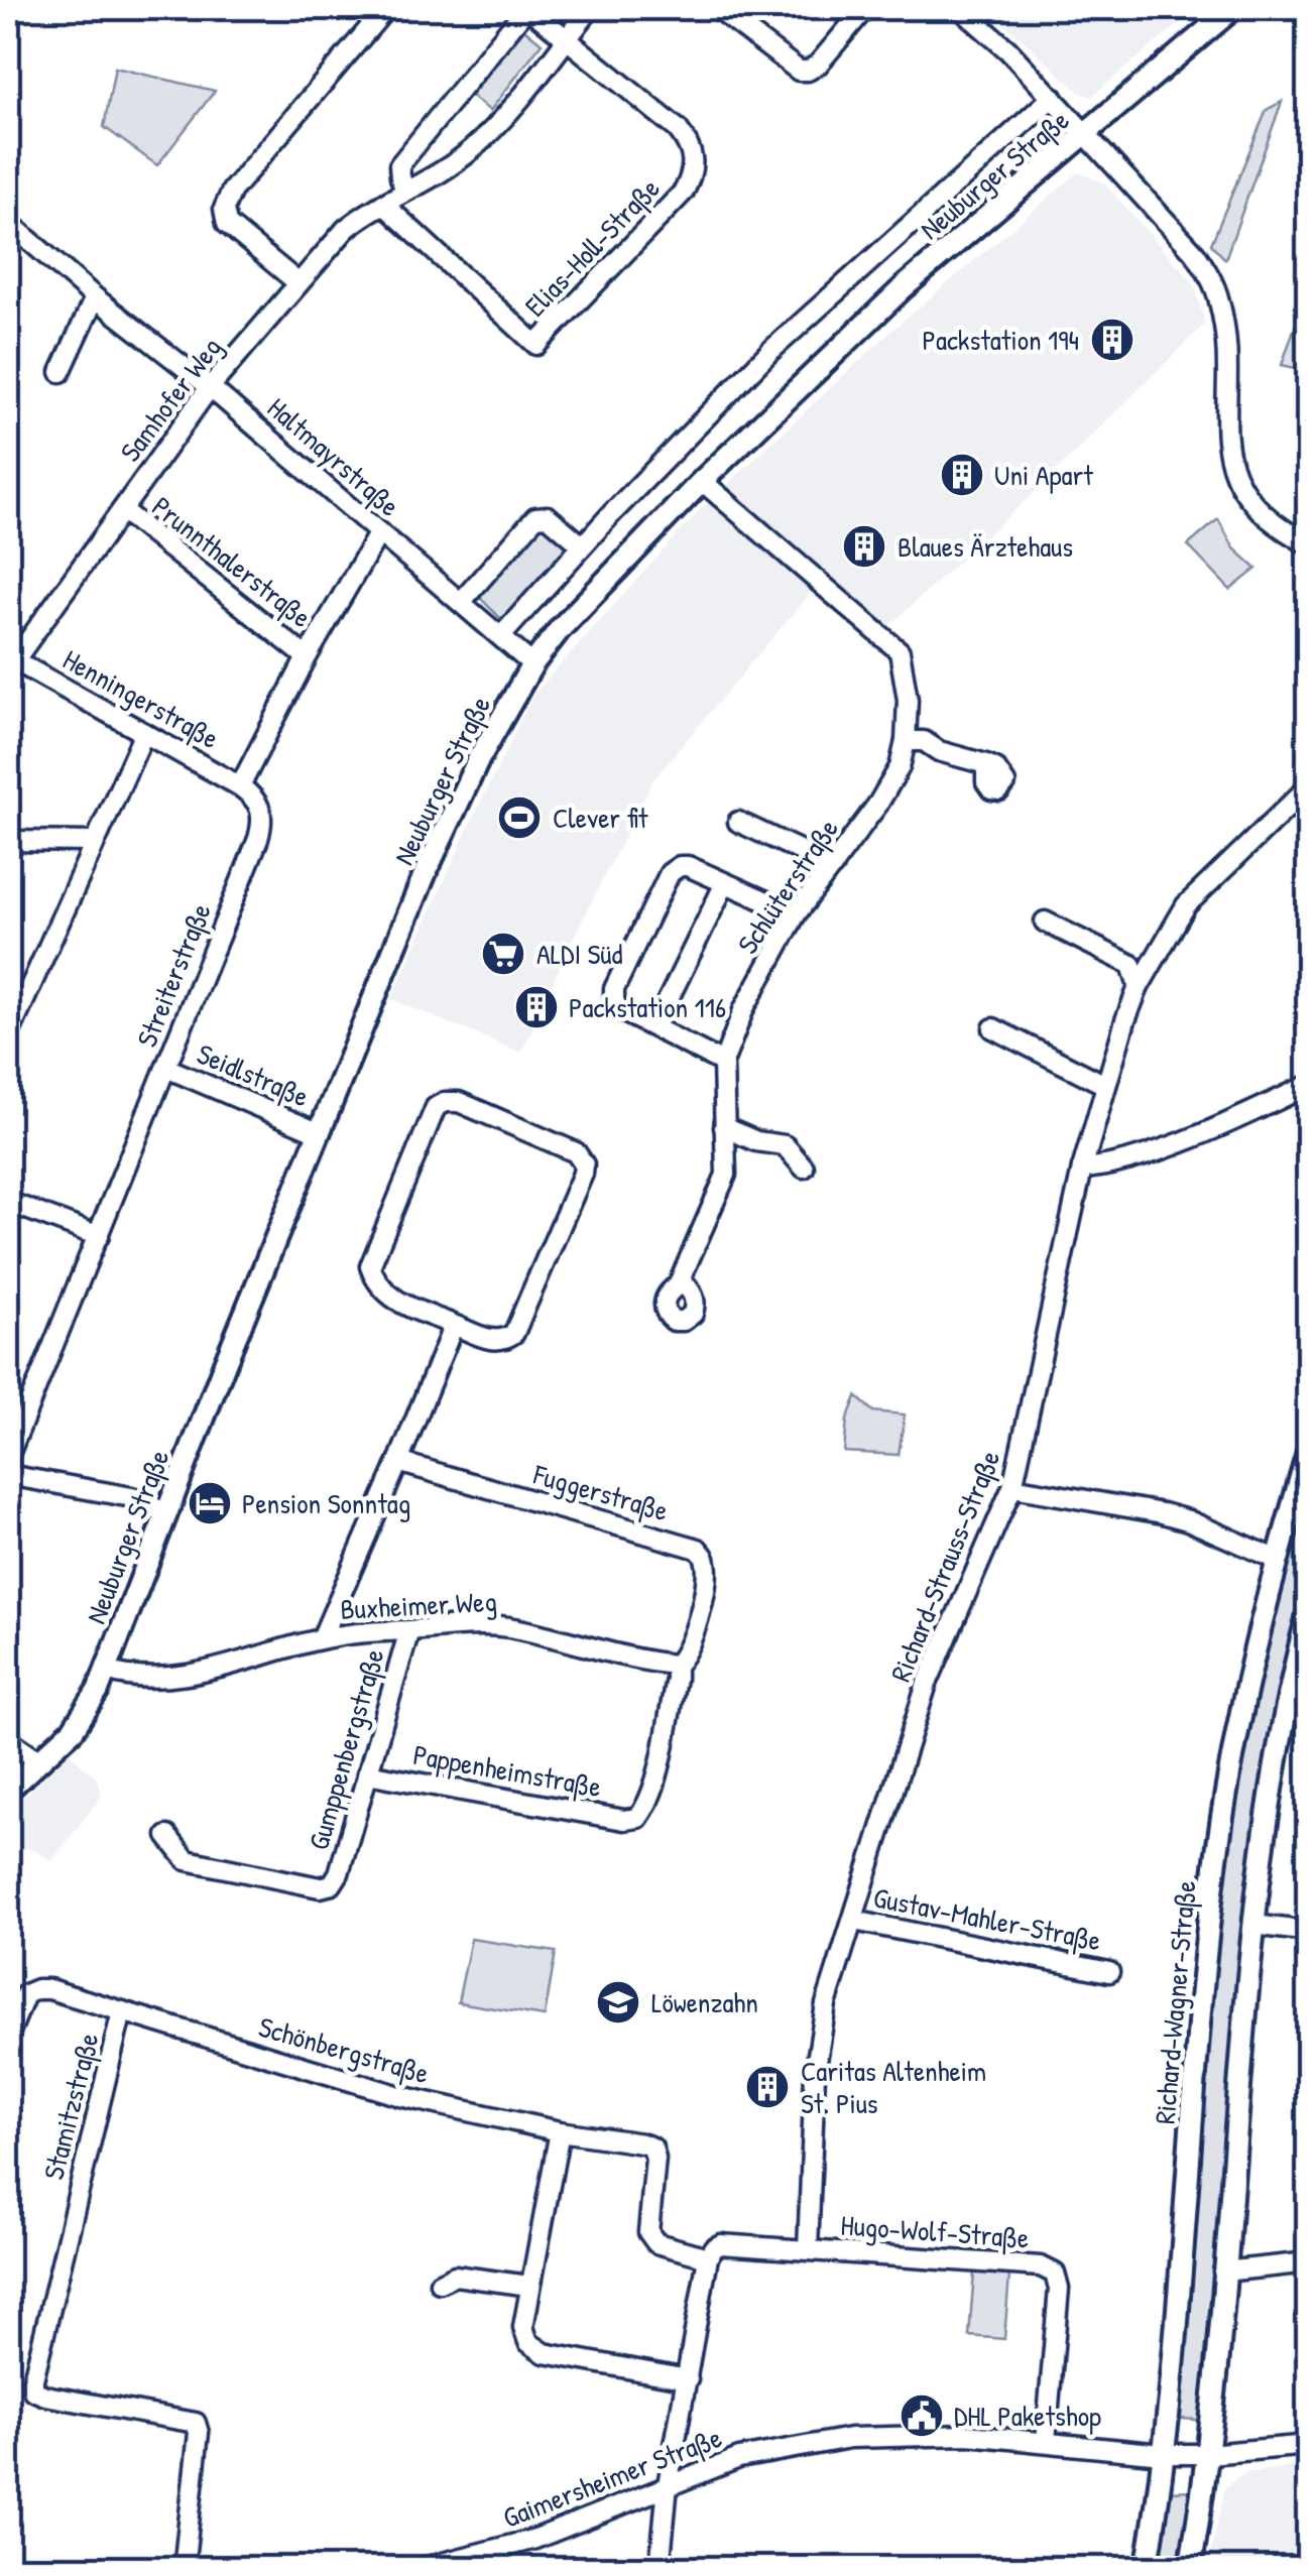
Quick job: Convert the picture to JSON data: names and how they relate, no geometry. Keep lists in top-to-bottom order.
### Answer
{
  "streets": {
    "main road": ["Neuburger Straße", "Richard-Wagner-Straße"],
    "street": [
      "Elias-Holl-Straße",
      "Samhofer Weg",
      "Haltmayrstraße",
      "Prunnthalerstraße",
      "Henningerstraße",
      "Schlüterstraße",
      "Streiterstraße",
      "Seidlstraße",
      "Fuggerstraße",
      "Richard-Strauss-Straße",
      "Buxheimer Weg",
      "Gumppenbergstraße",
      "Pappenheimstraße",
      "Gustav-Mahler-Straße",
      "Schönbergstraße",
      "Stamitzstraße",
      "Hugo-Wolf-Straße",
      "Gaimersheimer Straße"
    ]
  },
  "crossings": [
    ["Neuburger Straße", "Haltmayrstraße"],
    ["Neuburger Straße", "Schlüterstraße"],
    ["Neuburger Straße", "Seidlstraße"],
    ["Neuburger Straße", "Buxheimer Weg"],
    ["Elias-Holl-Straße", "Samhofer Weg"],
    ["Samhofer Weg", "Haltmayrstraße"],
    ["Samhofer Weg", "Prunnthalerstraße"],
    ["Samhofer Weg", "Henningerstraße"],
    ["Henningerstraße", "Streiterstraße"],
    ["Streiterstraße", "Seidlstraße"],
    ["Fuggerstraße", "Buxheimer Weg"],
    ["Fuggerstraße", "Pappenheimstraße"],
    ["Richard-Strauss-Straße", "Gustav-Mahler-Straße"],
    ["Richard-Strauss-Straße", "Hugo-Wolf-Straße"],
    ["Buxheimer Weg", "Gumppenbergstraße"],
    ["Gumppenbergstraße", "Pappenheimstraße"],
    ["Richard-Wagner-Straße", "Gaimersheimer Straße"],
    ["Schönbergstraße", "Stamitzstraße"],
    ["Schönbergstraße", "Hugo-Wolf-Straße"],
    ["Hugo-Wolf-Straße", "Gaimersheimer Straße"]
  ],
  "places": {
    "building": [
      "Packstation 194",
      "Uni Apart",
      "Blaues Ärztehaus",
      "Packstation 116",
      "Caritas Altenheim St. Pius"
    ],
    "sports": ["Clever fit"],
    "supermarket": ["ALDI Süd"],
    "hotel": ["Pension Sonntag"],
    "school or university": ["Löwenzahn"],
    "public building": ["DHL Paketshop"]
  }
}
